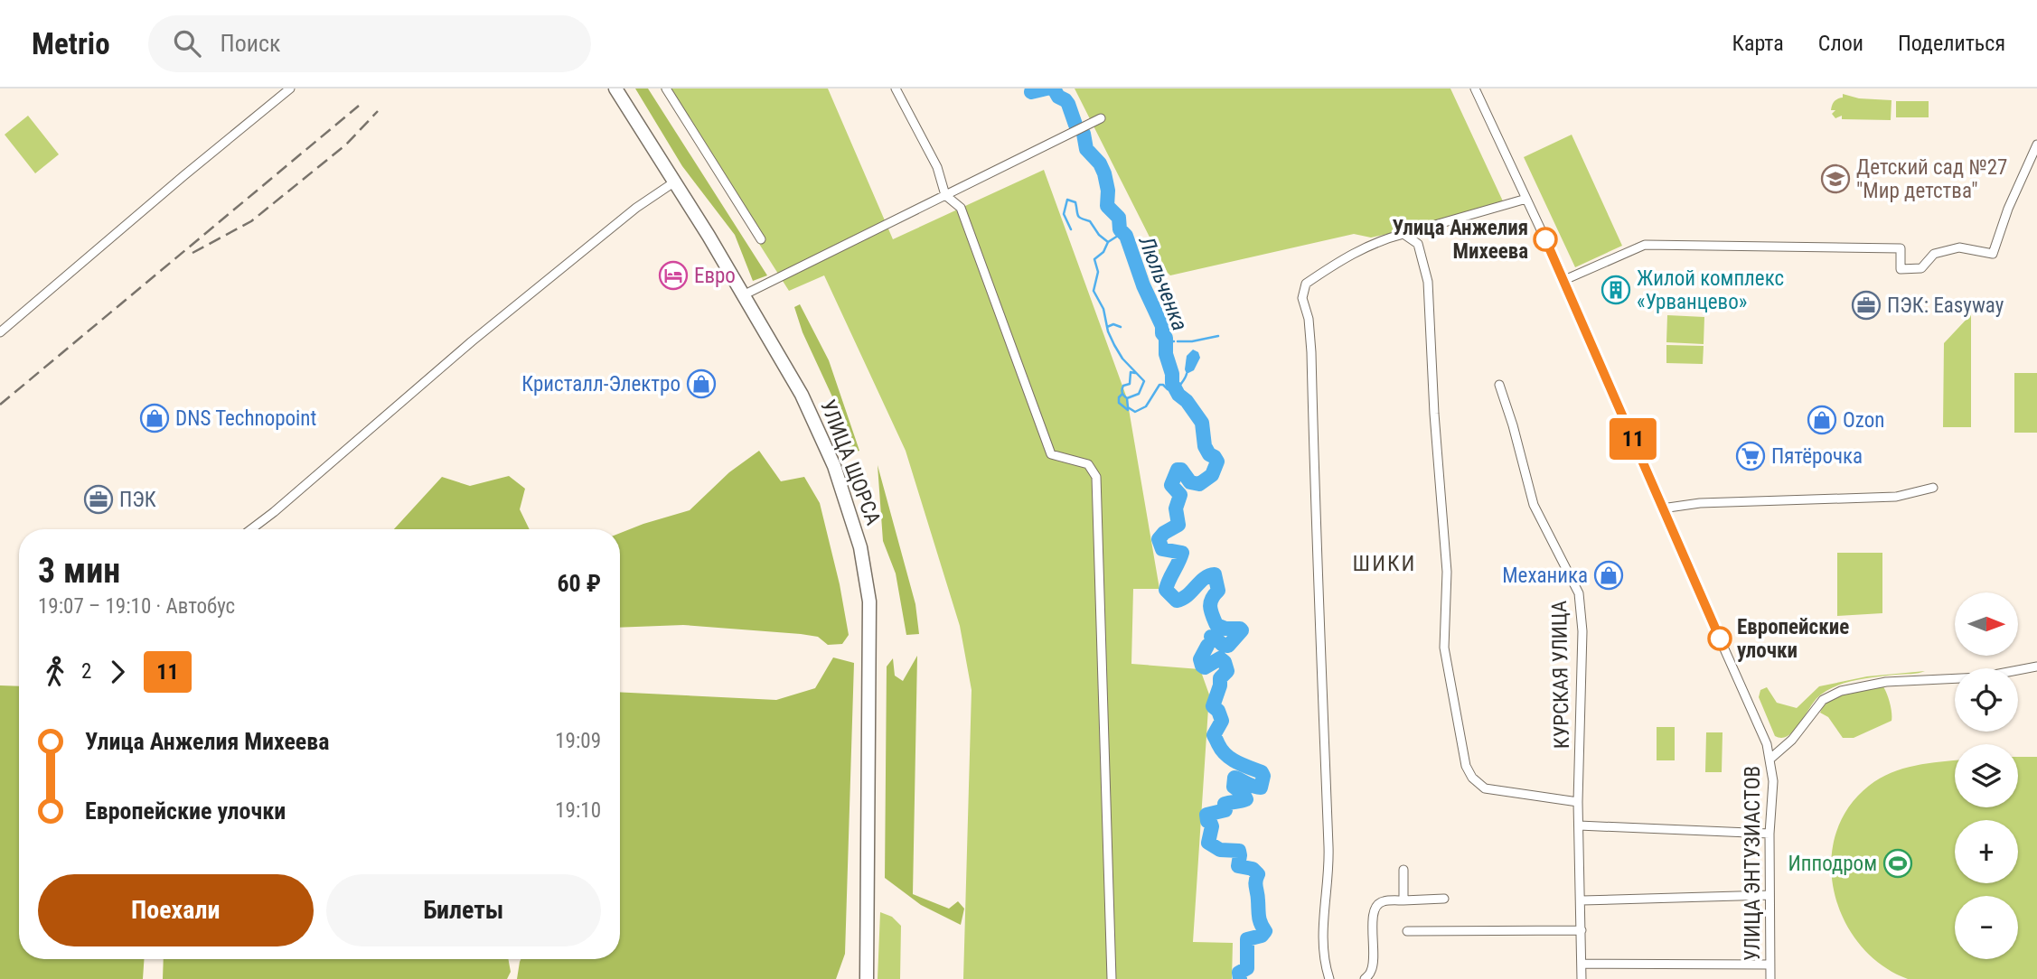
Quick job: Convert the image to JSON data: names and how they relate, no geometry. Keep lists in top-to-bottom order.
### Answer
{
  "streets": {
    "main road": ["УЛИЦА ЩОРСА"],
    "street": ["КУРСКАЯ УЛИЦА", "УЛИЦА ЭНТУЗИАСТОВ"]
  },
  "districts": ["ШИКИ"],
  "water": ["Люльченка"],
  "places": {
    "school or university": ["Детский сад №27 \"Мир детства\""],
    "other": ["Улица Анжелия Михеева", "Европейские улочки"],
    "hotel": ["Евро"],
    "building": ["Жилой комплекс «Урванцево»"],
    "office": ["ПЭК: Easyway", "ПЭК"],
    "shop": [
      "Кристалл-Электро",
      "DNS Technopoint",
      "Ozon",
      "Механика"
    ],
    "supermarket": ["Пятёрочка"],
    "sports": ["Ипподром"]
  },
  "lines": ["bus line 11"],
  "north": "right",
  "page": {
    "header": "Metrio",
    "search": "Поиск",
    "nav": ["Карта", "Слои", "Поделиться"],
    "on_map": "11",
    "heading": ["3 мин", "19:07 – 19:10 · Автобус", "60 ₽"],
    "map_buttons": ["+", "−"],
    "legs": ["2", "11"],
    "list": [
      {
        "name": "Улица Анжелия Михеева",
        "value": "19:09"
      },
      {
        "name": "Европейские улочки",
        "value": "19:10"
      }
    ],
    "buttons": ["Поехали", "Билеты"]
  }
}
